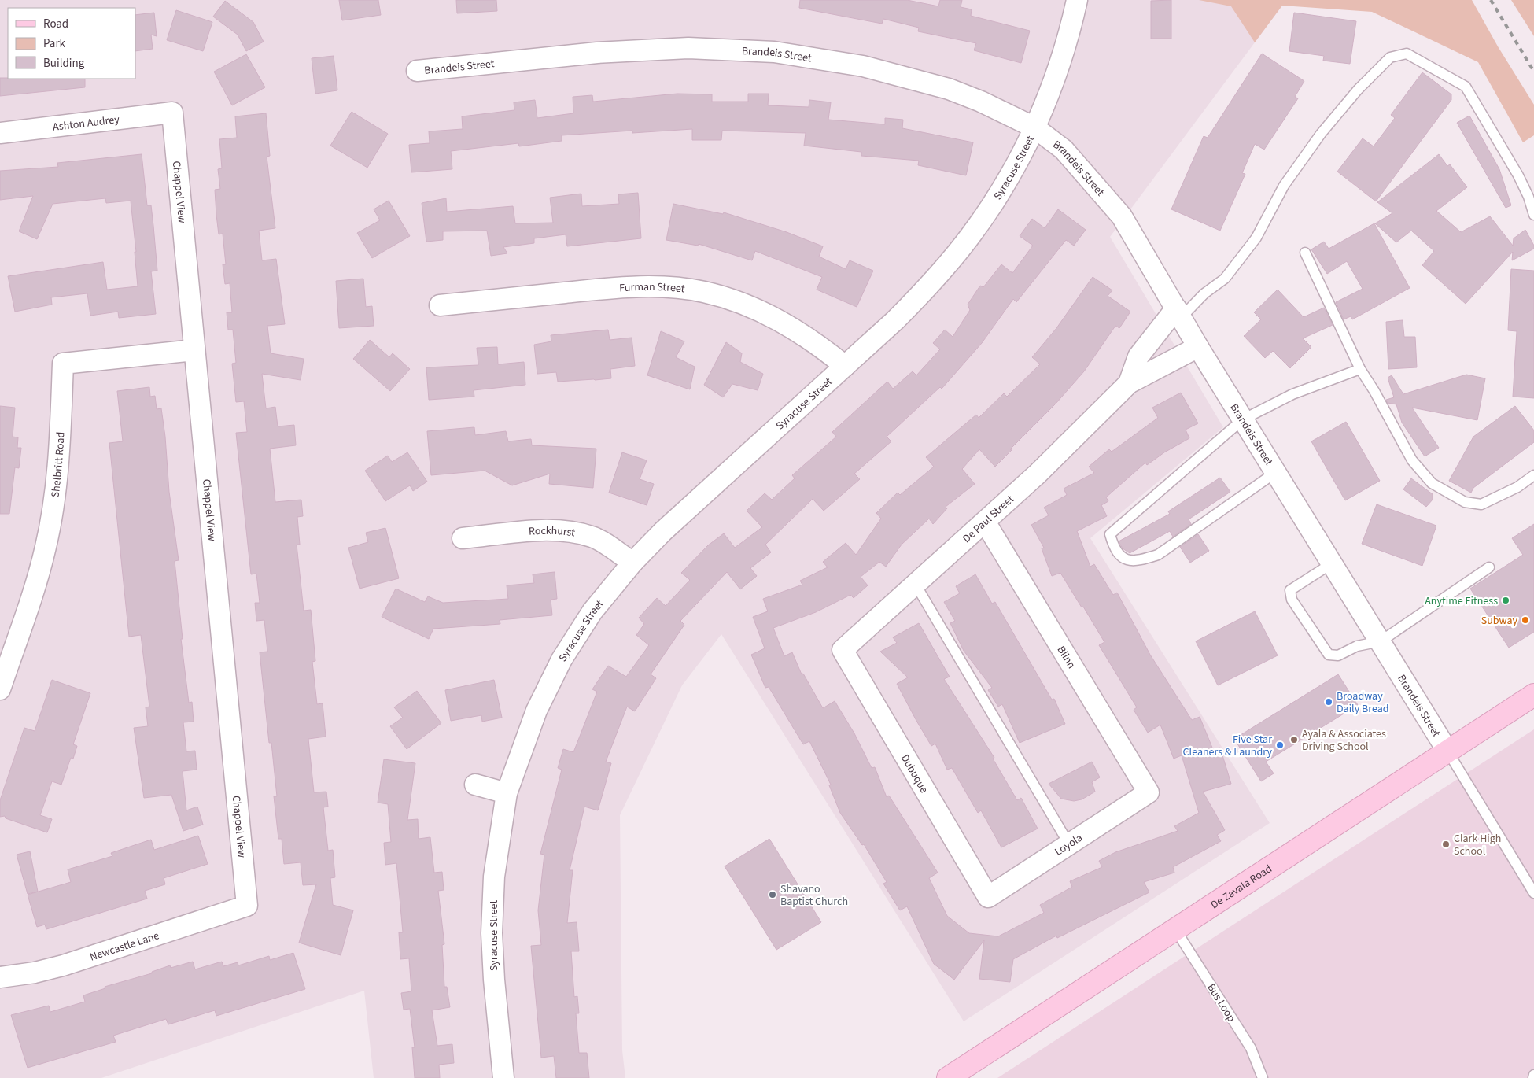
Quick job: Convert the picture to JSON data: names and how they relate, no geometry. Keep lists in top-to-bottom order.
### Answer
{
  "streets": {
    "main road": ["De Zavala Road"],
    "street": [
      "Brandeis Street",
      "Ashton Audrey",
      "Syracuse Street",
      "Chappel View",
      "Furman Street",
      "Shelbritt Road",
      "De Paul Street",
      "Rockhurst",
      "Blinn",
      "Dubuque",
      "Loyola",
      "Newcastle Lane"
    ],
    "lane": ["Bus Loop"]
  },
  "crossings": [
    ["Brandeis Street", "Syracuse Street"],
    ["Brandeis Street", "De Paul Street"],
    ["Brandeis Street", "De Zavala Road"],
    ["Ashton Audrey", "Chappel View"],
    ["Syracuse Street", "Furman Street"],
    ["Syracuse Street", "Rockhurst"],
    ["Chappel View", "Shelbritt Road"],
    ["Chappel View", "Newcastle Lane"],
    ["De Paul Street", "Blinn"],
    ["De Paul Street", "Dubuque"],
    ["Blinn", "Loyola"],
    ["Dubuque", "Loyola"],
    ["De Zavala Road", "Bus Loop"]
  ],
  "places": [
    "Anytime Fitness",
    "Subway",
    "Broadway Daily Bread",
    "Ayala & Associates Driving School",
    "Five Star Cleaners & Laundry",
    "Clark High School",
    "Shavano Baptist Church"
  ],
  "legend": ["Road", "Park", "Building"]
}
